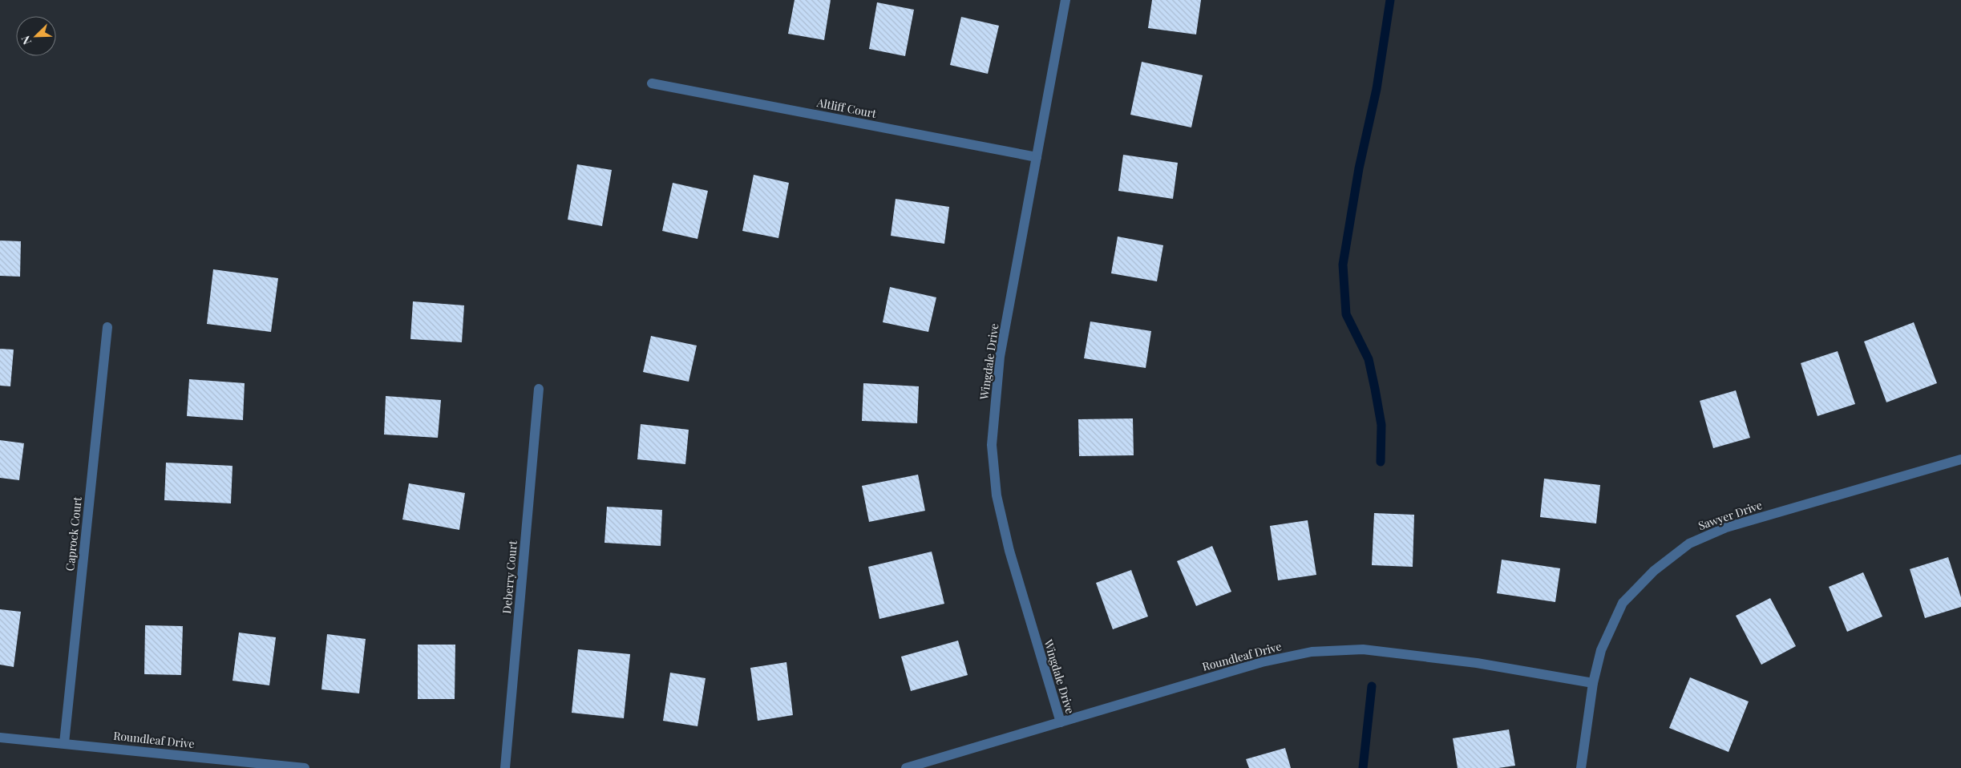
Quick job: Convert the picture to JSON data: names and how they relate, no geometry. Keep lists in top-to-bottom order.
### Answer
{
  "streets": {
    "street": [
      "Altliff Court",
      "Wingdale Drive",
      "Sawyer Drive",
      "Caprock Court",
      "Deberry Court",
      "Roundleaf Drive"
    ]
  },
  "crossings": [
    ["Altliff Court", "Wingdale Drive"],
    ["Wingdale Drive", "Roundleaf Drive"],
    ["Sawyer Drive", "Roundleaf Drive"],
    ["Caprock Court", "Roundleaf Drive"]
  ],
  "north": "bottom left"
}
